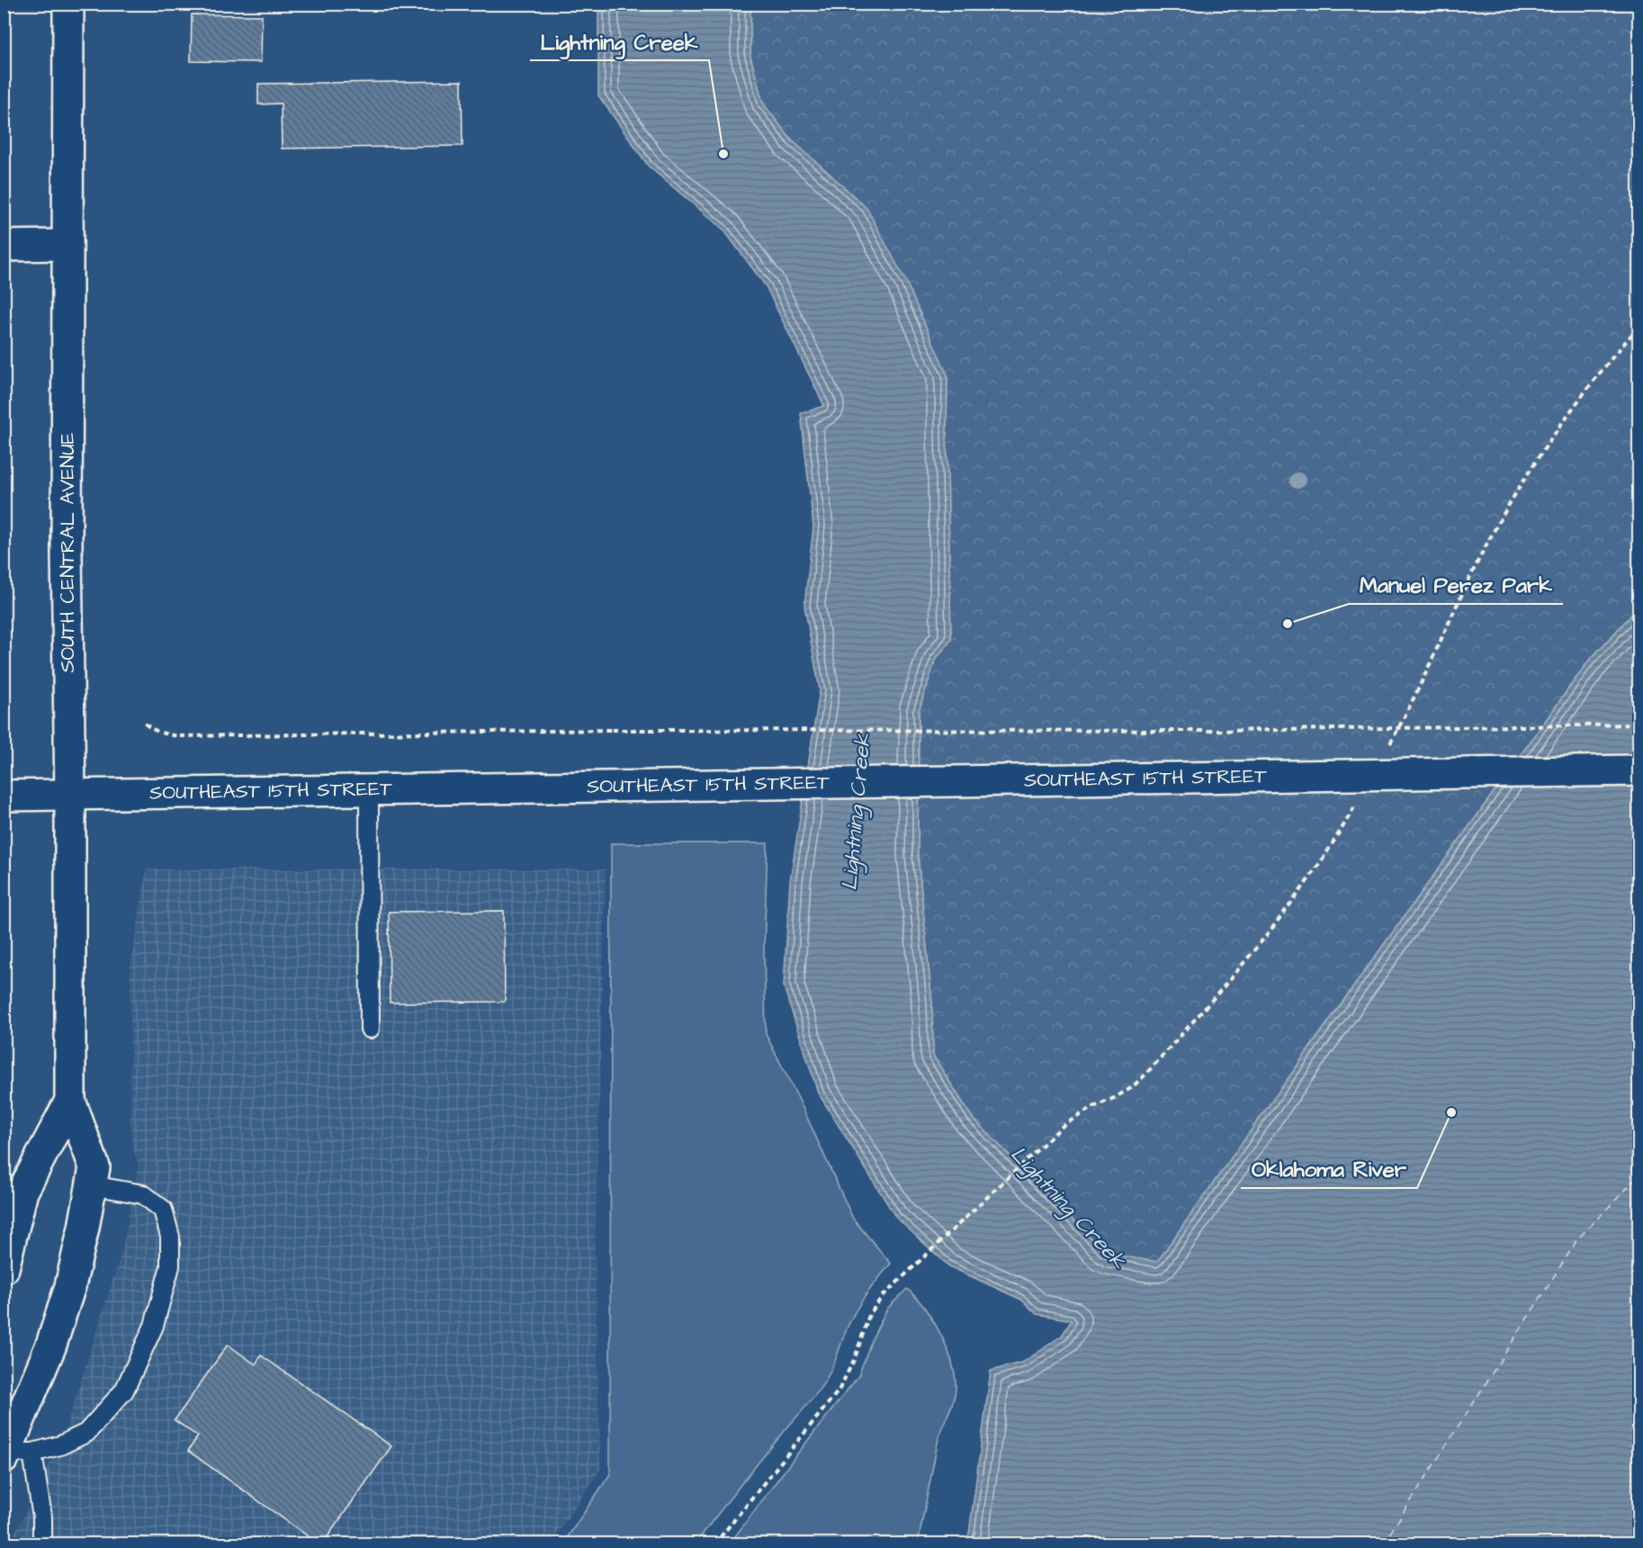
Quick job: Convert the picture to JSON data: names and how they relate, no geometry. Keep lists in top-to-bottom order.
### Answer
{
  "streets": {
    "main road": ["SOUTH CENTRAL AVENUE", "SOUTHEAST 15TH STREET"]
  },
  "crossings": [
    ["SOUTH CENTRAL AVENUE", "SOUTHEAST 15TH STREET"]
  ],
  "water": ["Lightning Creek"],
  "places": ["Lightning Creek", "Manuel Perez Park", "Oklahoma River"]
}
